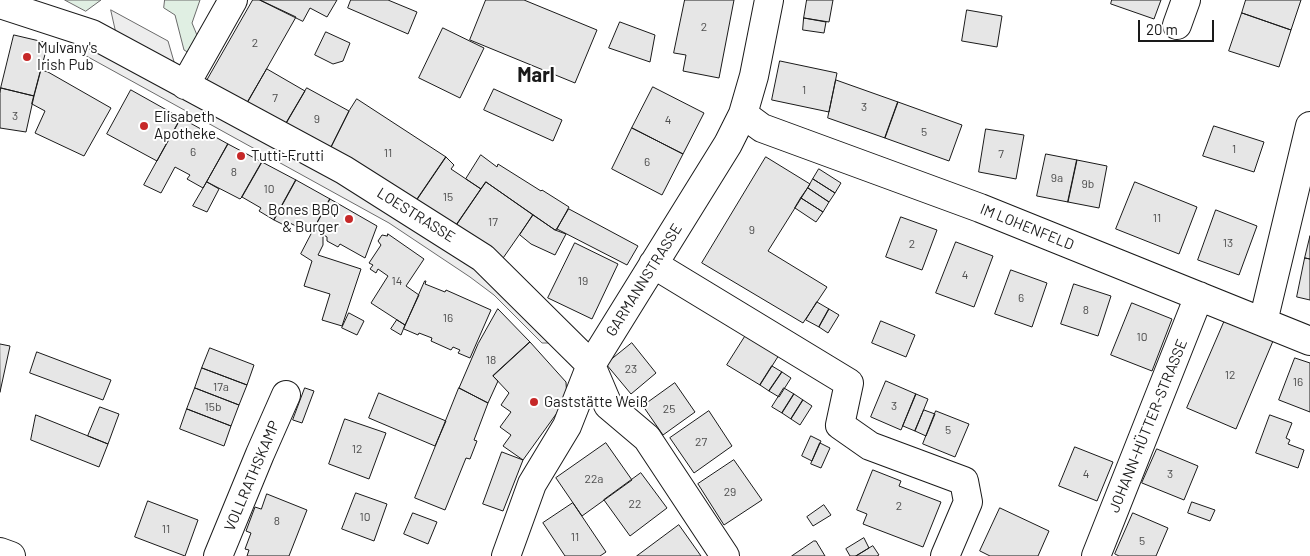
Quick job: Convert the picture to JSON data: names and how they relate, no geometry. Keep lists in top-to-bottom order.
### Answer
{
  "streets": {
    "street": [
      "LOESTRASSE",
      "IM LOHENFELD",
      "GARMANNSTRASSE",
      "JOHANN-HÜTTER-STRASSE",
      "VOLLRATHSKAMP"
    ]
  },
  "crossings": [
    ["LOESTRASSE", "GARMANNSTRASSE"],
    ["IM LOHENFELD", "GARMANNSTRASSE"],
    ["IM LOHENFELD", "JOHANN-HÜTTER-STRASSE"]
  ],
  "districts": ["Marl"],
  "places": [
    "Mulvany's Irish Pub",
    "Elisabeth Apotheke",
    "Tutti-Frutti",
    "Bones BBQ & Burger",
    "Gaststätte Weiß"
  ],
  "house_numbers": [
    "2",
    "2",
    "1",
    "7",
    "3",
    "3",
    "9",
    "4",
    "5",
    "1",
    "6",
    "11",
    "7",
    "6",
    "8",
    "9a",
    "9b",
    "10",
    "15",
    "11",
    "17",
    "9",
    "13",
    "2",
    "4",
    "14",
    "19",
    "6",
    "8",
    "16",
    "10",
    "18",
    "23",
    "12",
    "16",
    "17a",
    "3",
    "15b",
    "25",
    "5",
    "27",
    "12",
    "4",
    "3",
    "22a",
    "29",
    "22",
    "2",
    "10",
    "8",
    "11",
    "11",
    "5"
  ],
  "scale_bar": "20 m"
}
